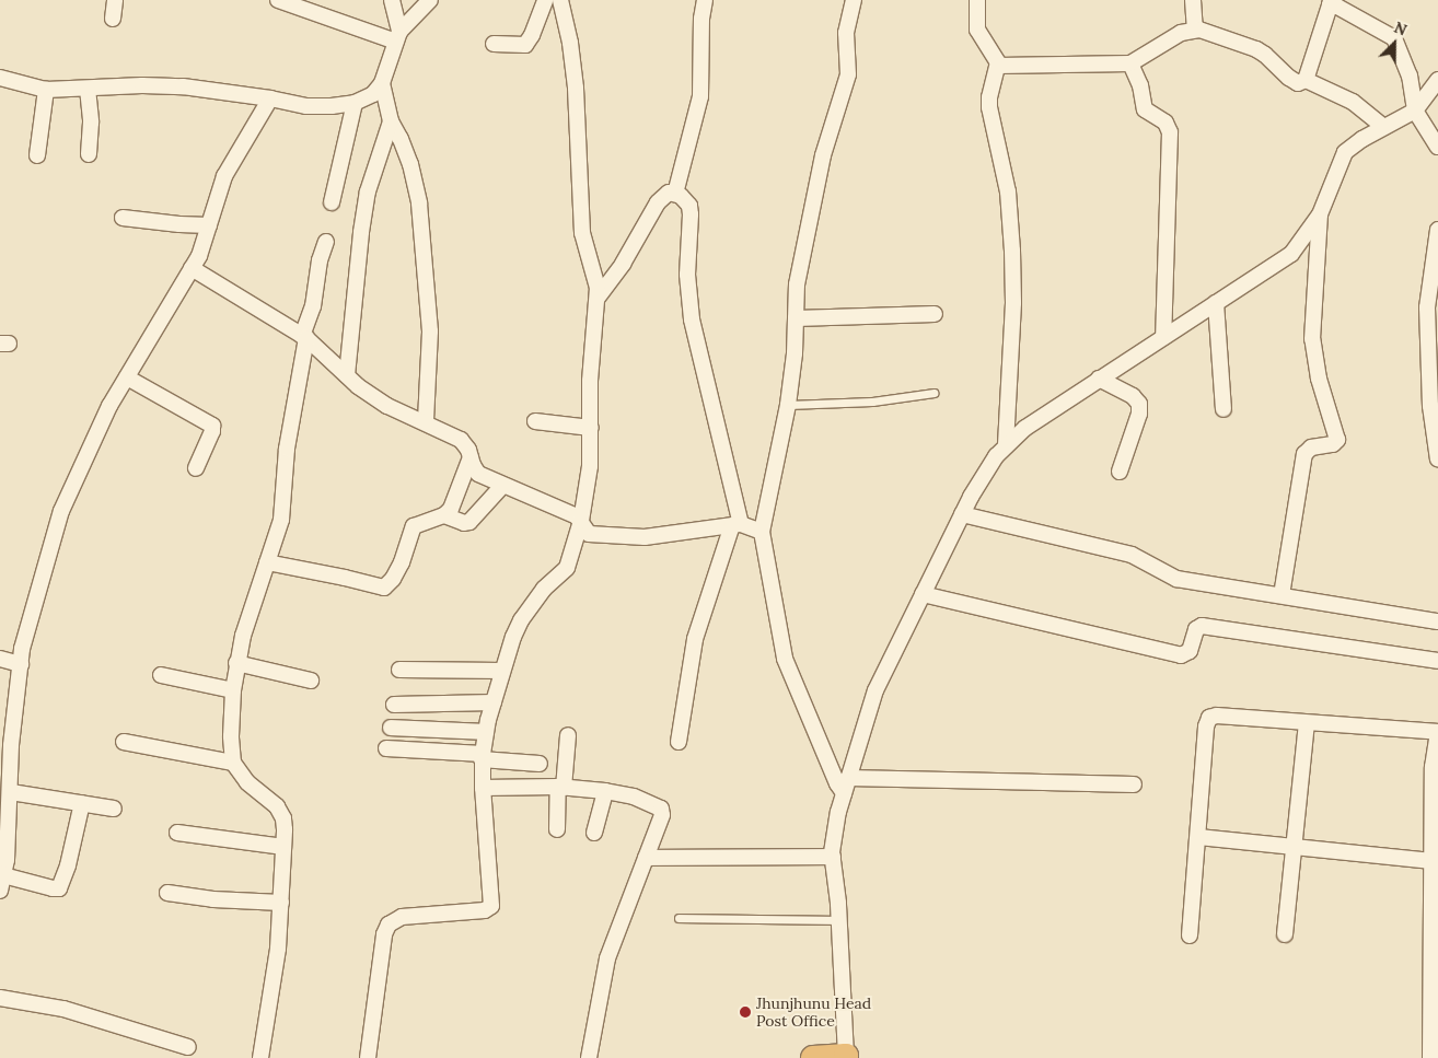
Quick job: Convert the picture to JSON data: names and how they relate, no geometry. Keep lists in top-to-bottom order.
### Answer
{
  "places": ["Jhunjhunu Head Post Office"],
  "north": "top right"
}
